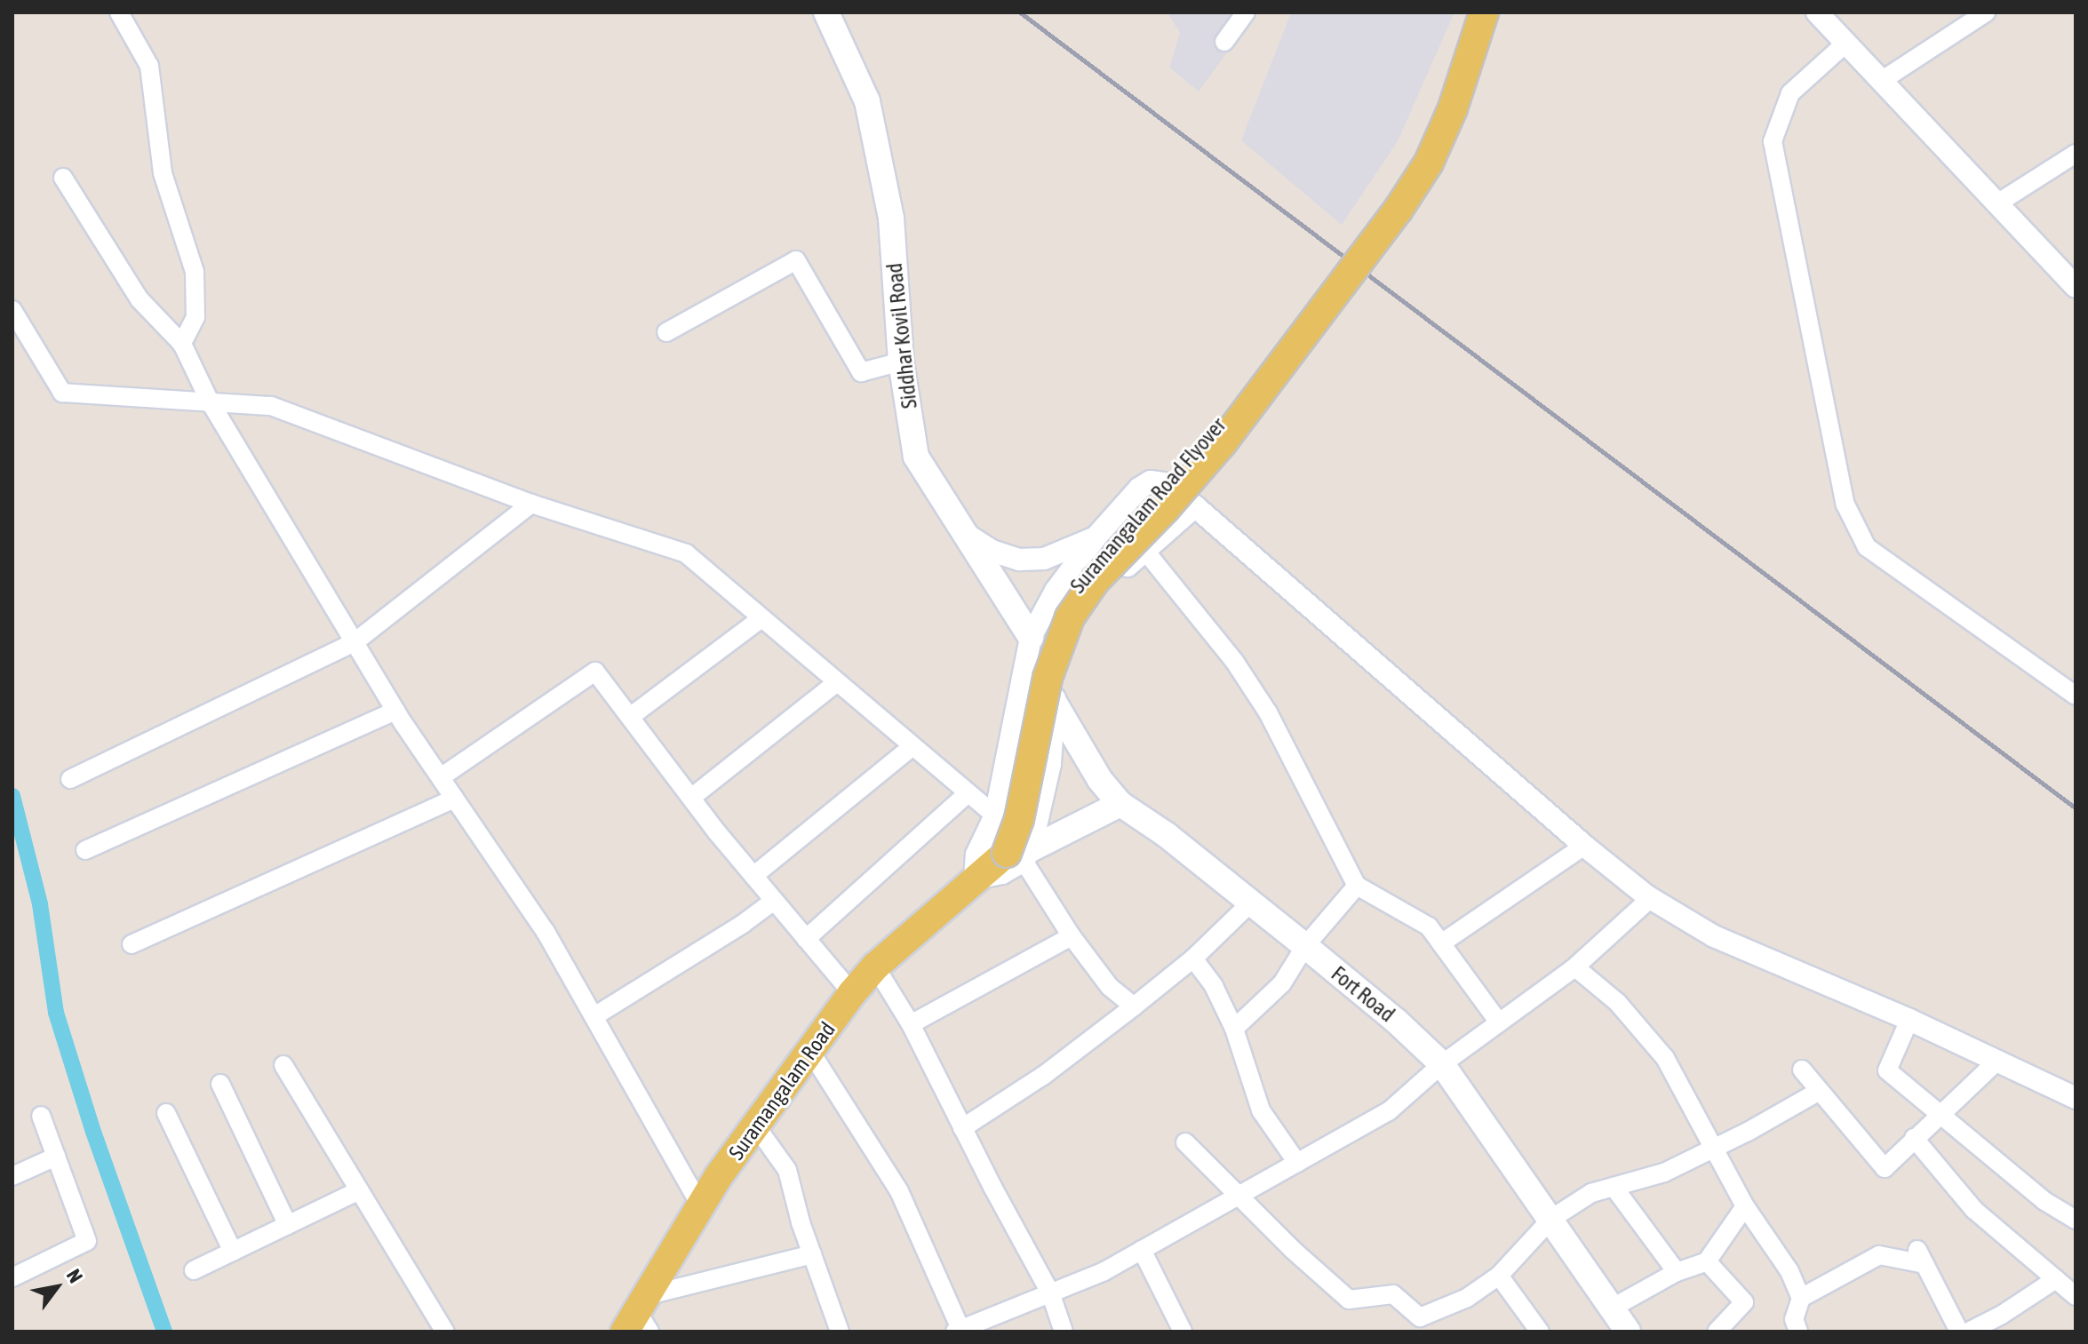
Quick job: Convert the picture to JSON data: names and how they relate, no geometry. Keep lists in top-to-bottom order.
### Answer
{
  "streets": {
    "main road": [
      "Siddhar Kovil Road",
      "Suramangalam Road Flyover",
      "Fort Road",
      "Suramangalam Road"
    ]
  },
  "crossings": [
    ["Suramangalam Road Flyover", "Suramangalam Road"]
  ],
  "north": "top right"
}
